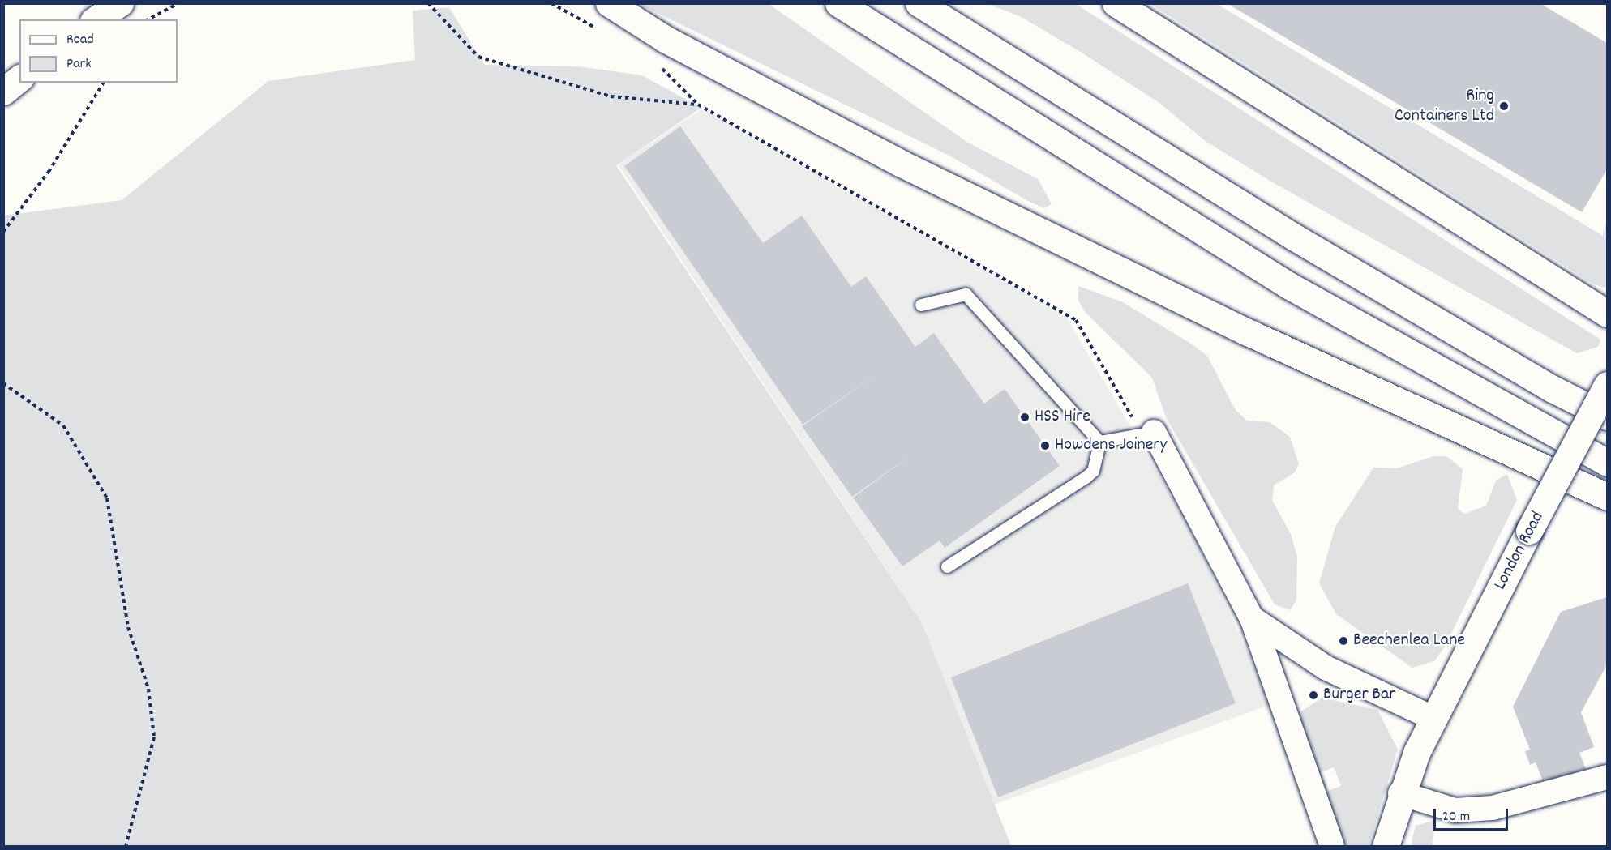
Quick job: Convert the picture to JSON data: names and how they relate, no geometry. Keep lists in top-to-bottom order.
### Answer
{
  "streets": {
    "main road": ["London Road"]
  },
  "places": [
    "Ring Containers Ltd",
    "HSS Hire",
    "Howdens Joinery",
    "Beechenlea Lane",
    "Burger Bar"
  ],
  "legend": ["Road", "Park"],
  "scale_bar": "20 m"
}
